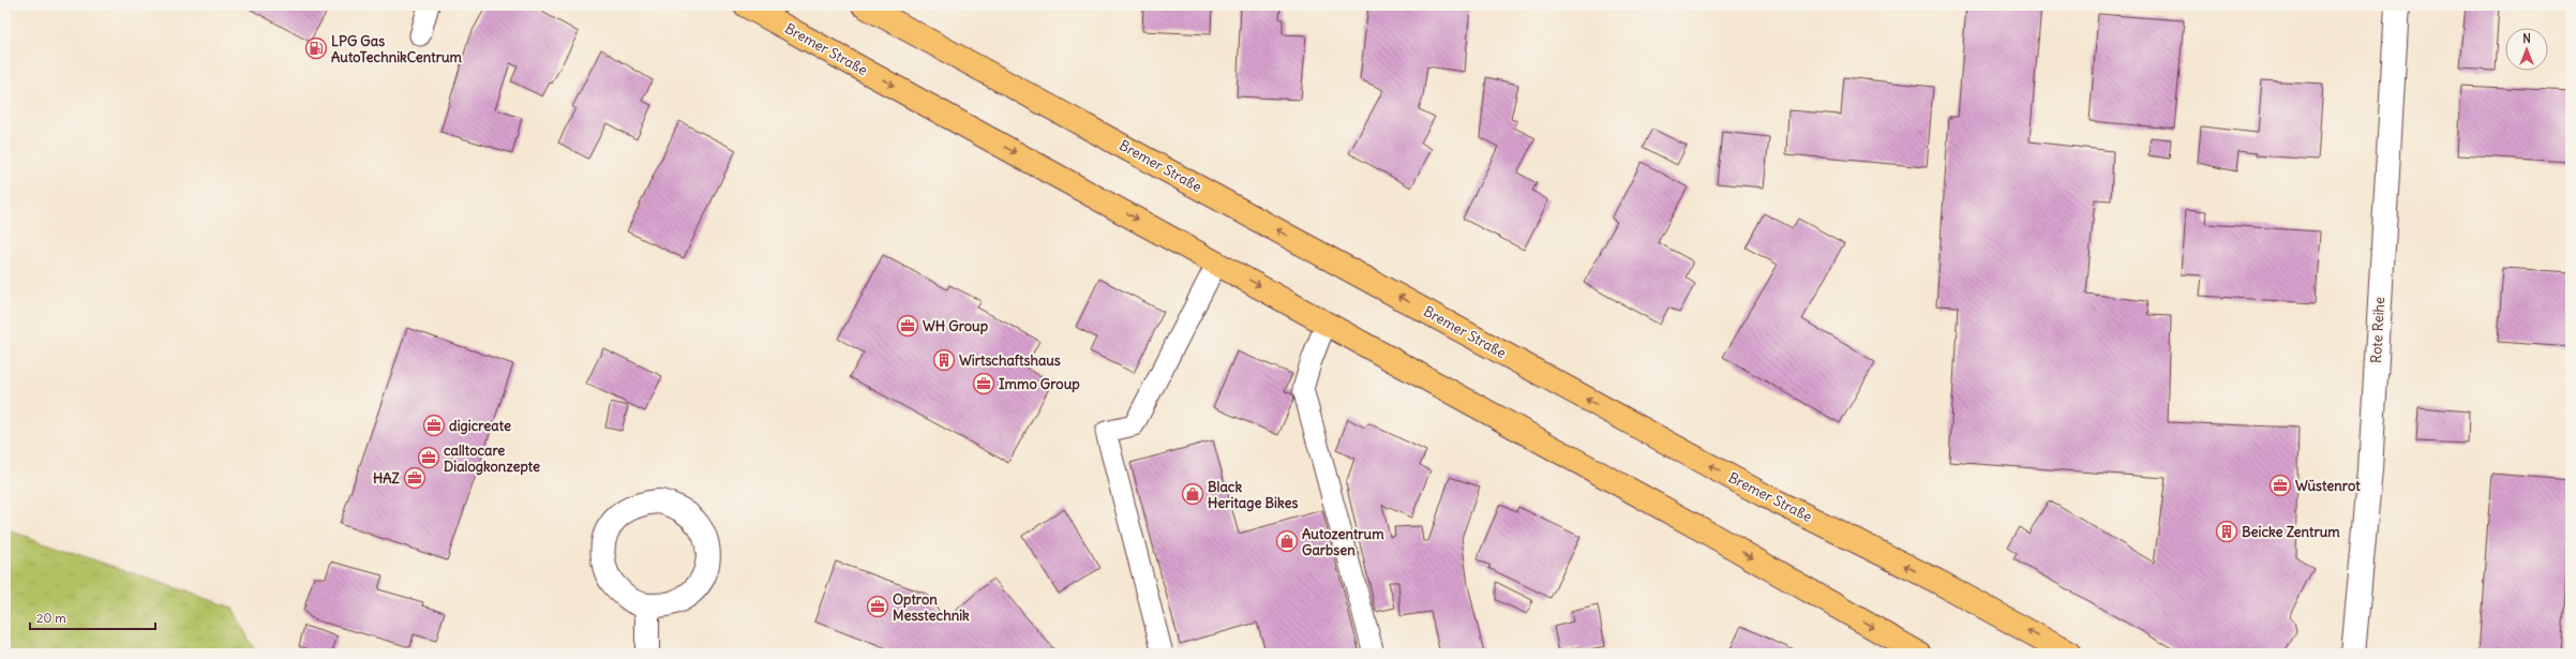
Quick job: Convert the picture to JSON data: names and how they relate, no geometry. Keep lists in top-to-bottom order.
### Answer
{
  "streets": {
    "main road": ["Bremer Straße"],
    "street": ["Rote Reihe"]
  },
  "places": {
    "fuel station": ["LPG Gas AutoTechnikCentrum"],
    "office": [
      "WH Group",
      "Immo Group",
      "digicreate",
      "calltocare Dialogkonzepte",
      "HAZ",
      "Wüstenrot",
      "Optron Messtechnik"
    ],
    "building": ["Wirtschaftshaus", "Beicke Zentrum"],
    "shop": ["Black Heritage Bikes", "Autozentrum Garbsen"]
  },
  "scale_bar": "20 m",
  "north": "top"
}
